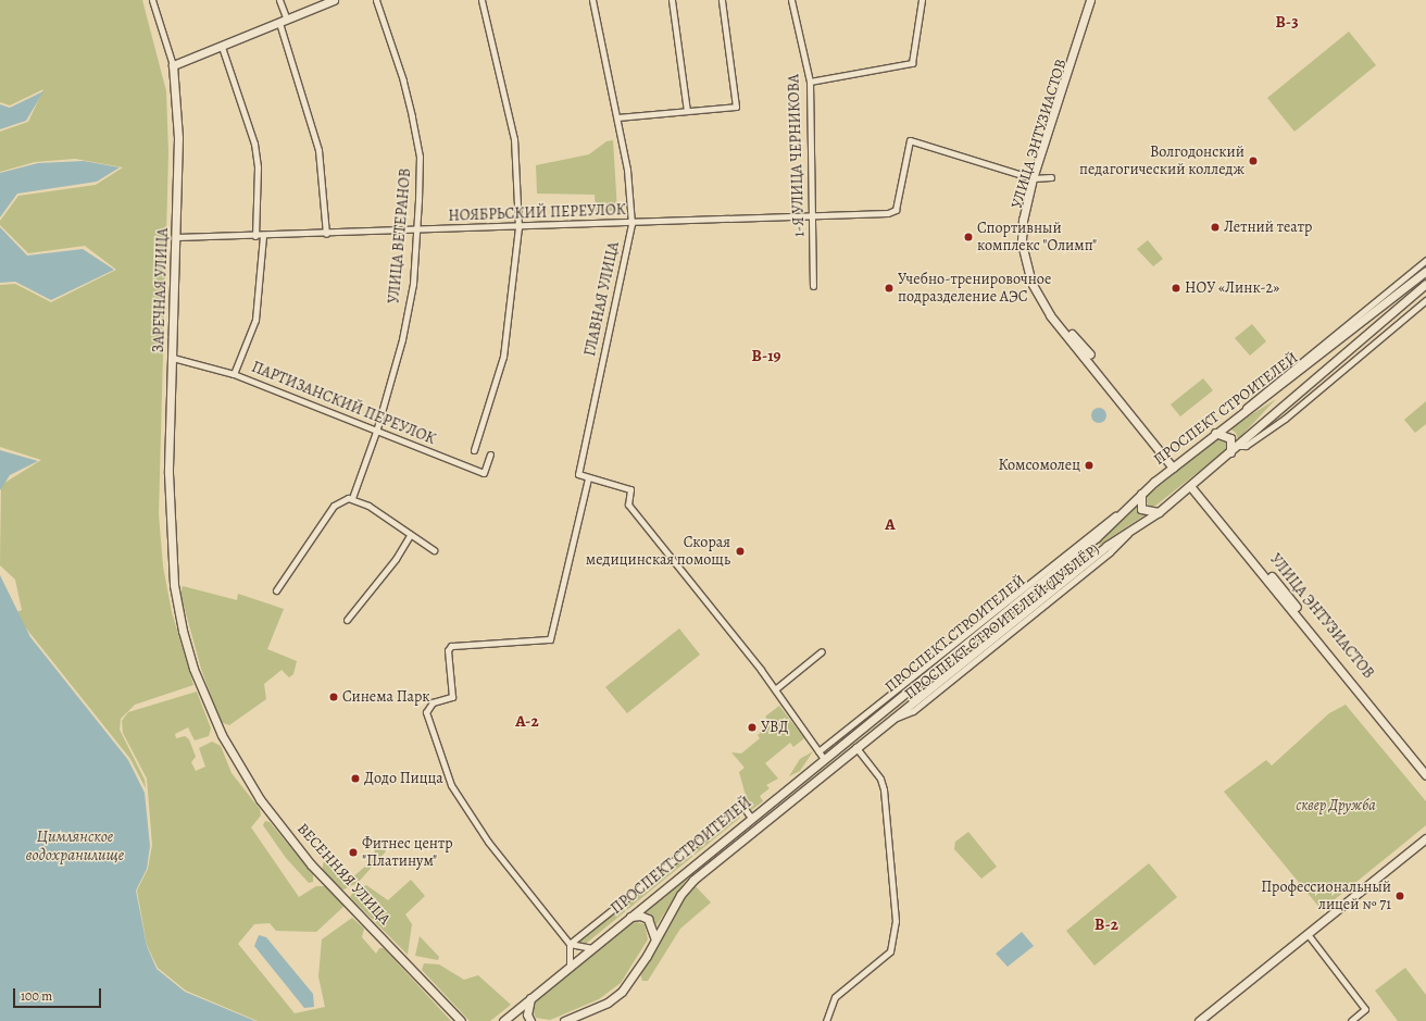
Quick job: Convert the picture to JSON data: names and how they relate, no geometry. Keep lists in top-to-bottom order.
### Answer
{
  "streets": {
    "street": [
      "УЛИЦА ЭНТУЗИАСТОВ",
      "1-Я УЛИЦА ЧЕРНИКОВА",
      "НОЯБРЬСКИЙ ПЕРЕУЛОК",
      "УЛИЦА ВЕТЕРАНОВ",
      "ЗАРЕЧНАЯ УЛИЦА",
      "ГЛАВНАЯ УЛИЦА",
      "ПАРТИЗАНСКИЙ ПЕРЕУЛОК",
      "ПРОСПЕКТ СТРОИТЕЛЕЙ",
      "ПРОСПЕКТ СТРОИТЕЛЕЙ (ДУБЛЁР)",
      "ВЕСЕННЯЯ УЛИЦА"
    ]
  },
  "crossings": [
    ["УЛИЦА ЭНТУЗИАСТОВ", "НОЯБРЬСКИЙ ПЕРЕУЛОК"],
    ["УЛИЦА ЭНТУЗИАСТОВ", "ПРОСПЕКТ СТРОИТЕЛЕЙ"],
    ["1-Я УЛИЦА ЧЕРНИКОВА", "НОЯБРЬСКИЙ ПЕРЕУЛОК"],
    ["НОЯБРЬСКИЙ ПЕРЕУЛОК", "УЛИЦА ВЕТЕРАНОВ"],
    ["НОЯБРЬСКИЙ ПЕРЕУЛОК", "ЗАРЕЧНАЯ УЛИЦА"],
    ["НОЯБРЬСКИЙ ПЕРЕУЛОК", "ГЛАВНАЯ УЛИЦА"],
    ["УЛИЦА ВЕТЕРАНОВ", "ПАРТИЗАНСКИЙ ПЕРЕУЛОК"],
    ["ЗАРЕЧНАЯ УЛИЦА", "ПАРТИЗАНСКИЙ ПЕРЕУЛОК"],
    ["ЗАРЕЧНАЯ УЛИЦА", "ВЕСЕННЯЯ УЛИЦА"],
    ["ПРОСПЕКТ СТРОИТЕЛЕЙ", "ПРОСПЕКТ СТРОИТЕЛЕЙ (ДУБЛЁР)"]
  ],
  "districts": [
    "В-3",
    "В-19",
    "А",
    "А-2",
    "В-2"
  ],
  "water": ["Цимлянское водохранилище"],
  "parks": ["сквер Дружба"],
  "places": [
    "Волгодонский педагогический колледж",
    "Летний театр",
    "Спортивный комплекс \"Олимп\"",
    "Учебно-тренировочное подразделение АЭС",
    "НОУ «Линк-2»",
    "Комсомолец",
    "Скорая медицинская помощь",
    "Синема Парк",
    "УВД",
    "Додо Пицца",
    "Фитнес центр \"Платинум\"",
    "Профессиональный лицей № 71"
  ],
  "scale_bar": "100 m"
}
